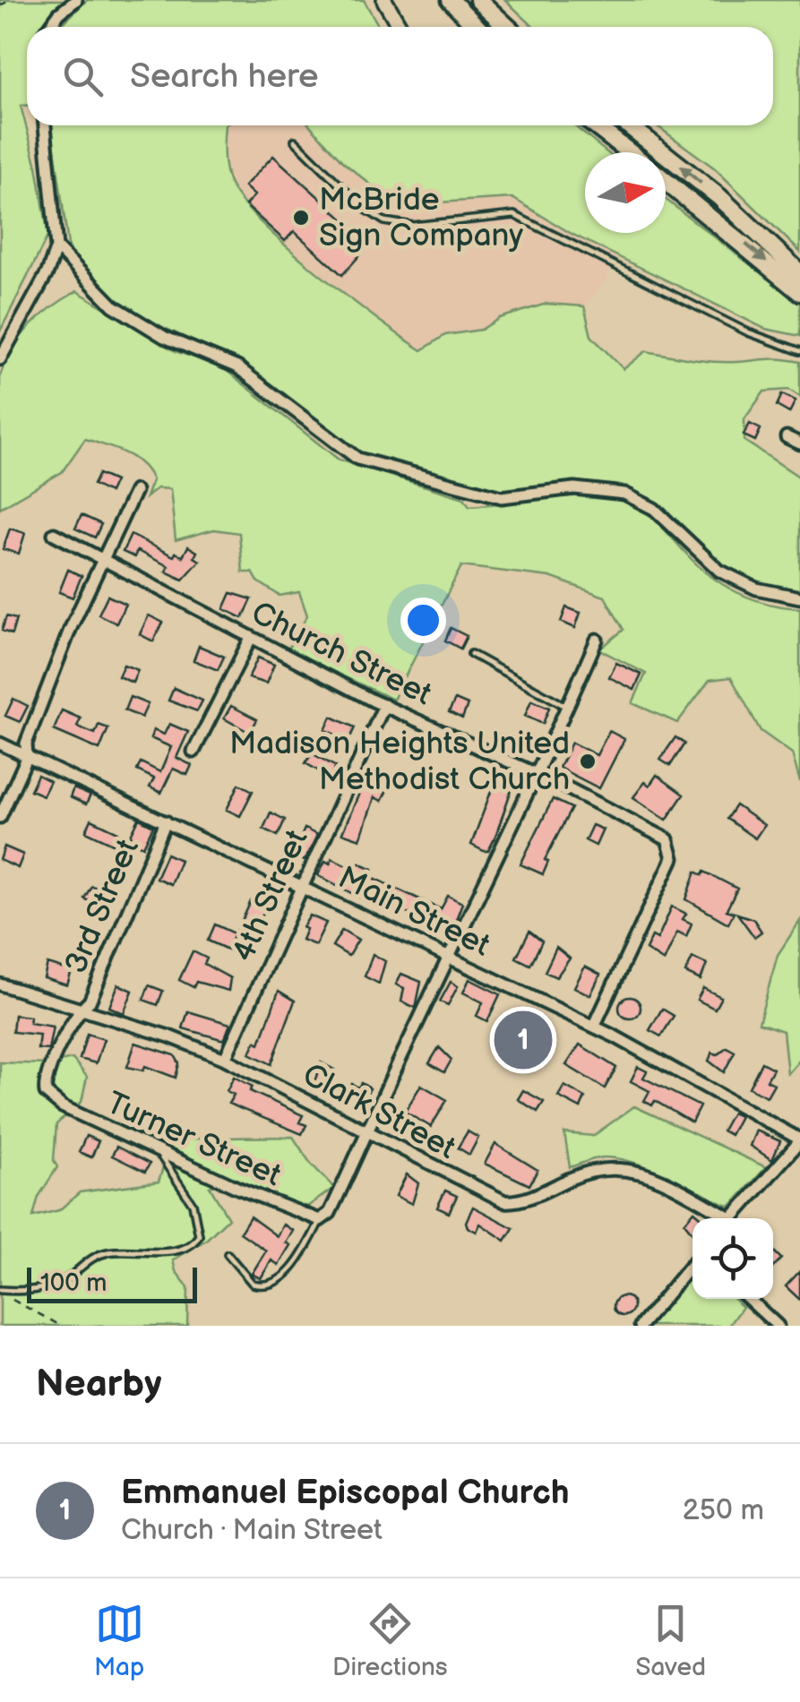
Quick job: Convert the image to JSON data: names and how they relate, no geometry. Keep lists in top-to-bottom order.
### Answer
{
  "streets": {
    "street": [
      "Church Street",
      "4th Street",
      "3rd Street",
      "Main Street",
      "Clark Street",
      "Turner Street"
    ]
  },
  "crossings": [
    ["Church Street", "4th Street"],
    ["Church Street", "Main Street"],
    ["4th Street", "Main Street"],
    ["4th Street", "Clark Street"],
    ["3rd Street", "Main Street"],
    ["3rd Street", "Clark Street"],
    ["3rd Street", "Turner Street"],
    ["Clark Street", "Turner Street"]
  ],
  "places": ["McBride Sign Company", "Madison Heights United Methodist Church"],
  "scale_bar": "100 m",
  "north": "right",
  "page": {
    "search": "Search here",
    "pins": "1",
    "scale": "100 m",
    "heading": "Nearby",
    "list": [
      {
        "mark": "1",
        "name": "Emmanuel Episcopal Church",
        "note": "Church · Main Street",
        "value": "250 m"
      }
    ],
    "nav": ["Map", "Directions", "Saved"]
  }
}
